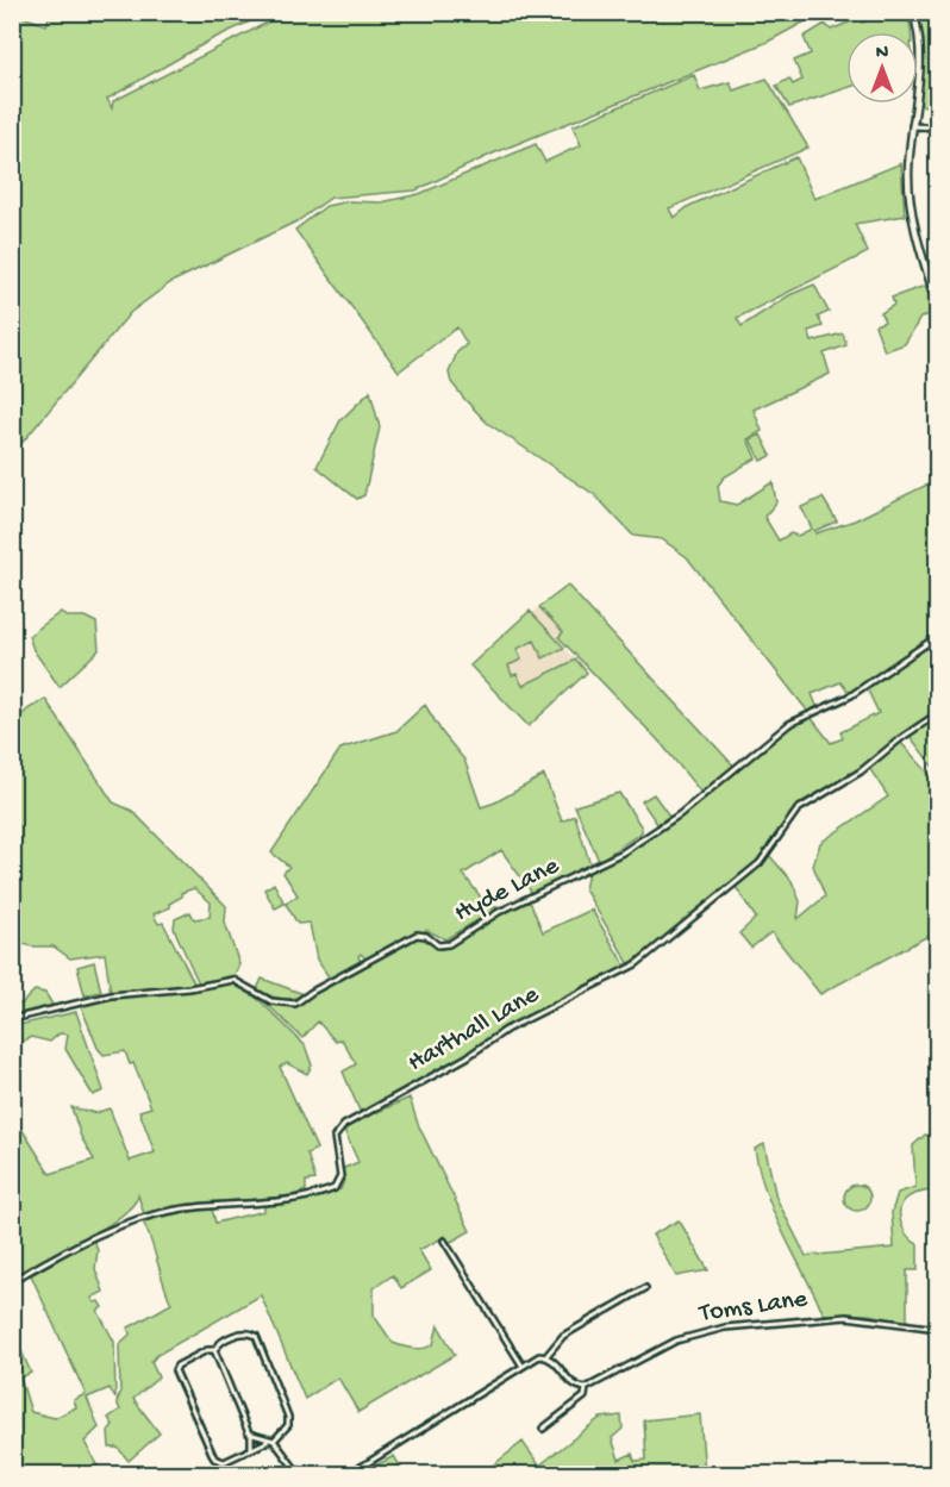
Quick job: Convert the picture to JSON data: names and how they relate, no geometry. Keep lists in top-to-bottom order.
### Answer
{
  "streets": {
    "street": ["Hyde Lane", "Harthall Lane", "Toms Lane"]
  },
  "north": "top"
}
